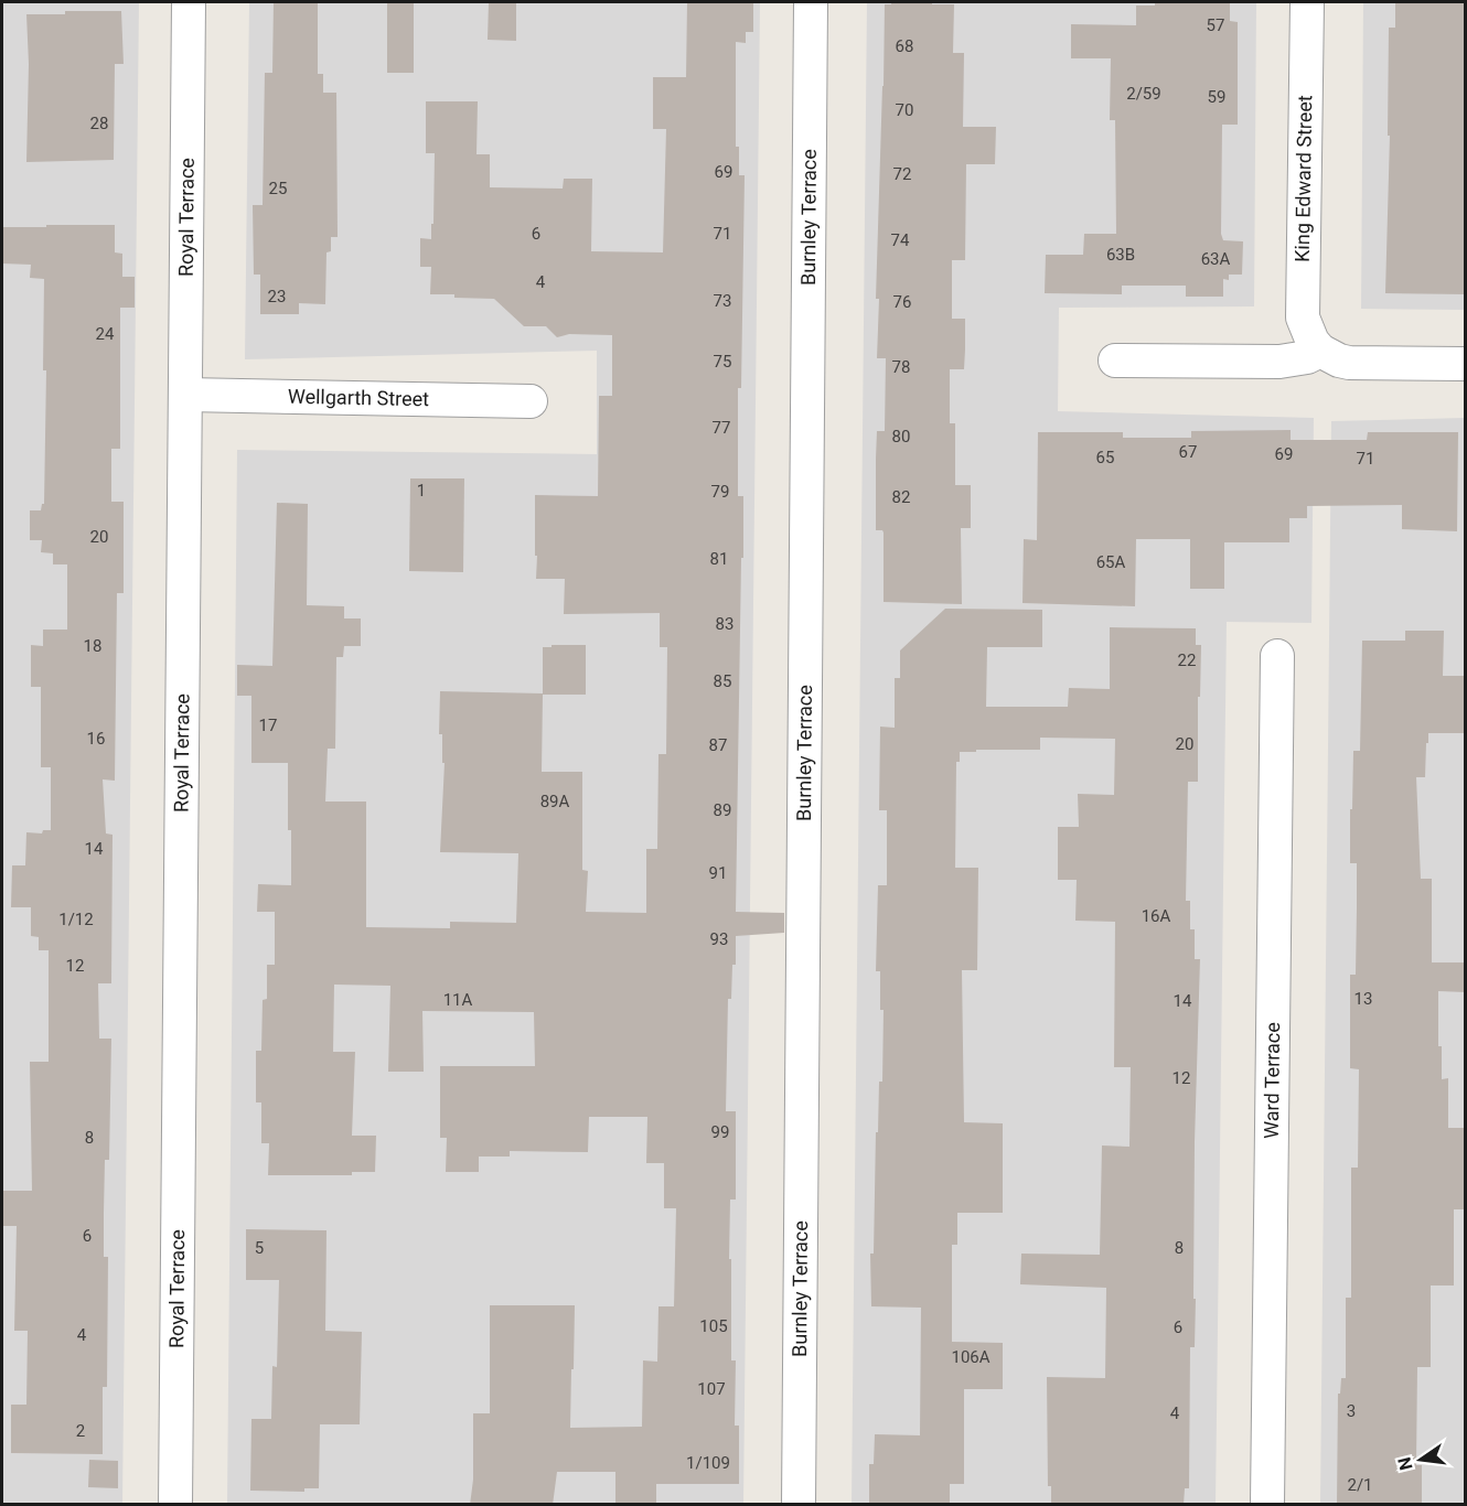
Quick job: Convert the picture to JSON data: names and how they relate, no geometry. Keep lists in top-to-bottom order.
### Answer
{
  "streets": {
    "street": [
      "King Edward Street",
      "Royal Terrace",
      "Burnley Terrace",
      "Wellgarth Street",
      "Ward Terrace"
    ]
  },
  "crossings": [
    ["Royal Terrace", "Wellgarth Street"]
  ],
  "house_numbers": [
    "57",
    "68",
    "2/59",
    "59",
    "70",
    "28",
    "69",
    "72",
    "25",
    "6",
    "71",
    "74",
    "63B",
    "63A",
    "4",
    "23",
    "73",
    "76",
    "24",
    "75",
    "78",
    "77",
    "80",
    "67",
    "69",
    "65",
    "71",
    "1",
    "79",
    "82",
    "20",
    "81",
    "65A",
    "83",
    "18",
    "22",
    "85",
    "17",
    "16",
    "20",
    "87",
    "89A",
    "89",
    "14",
    "91",
    "16A",
    "1/12",
    "93",
    "12",
    "13",
    "11A",
    "14",
    "12",
    "99",
    "8",
    "6",
    "5",
    "8",
    "105",
    "6",
    "4",
    "106A",
    "107",
    "3",
    "4",
    "2",
    "1/109",
    "2/1"
  ],
  "north": "left"
}
